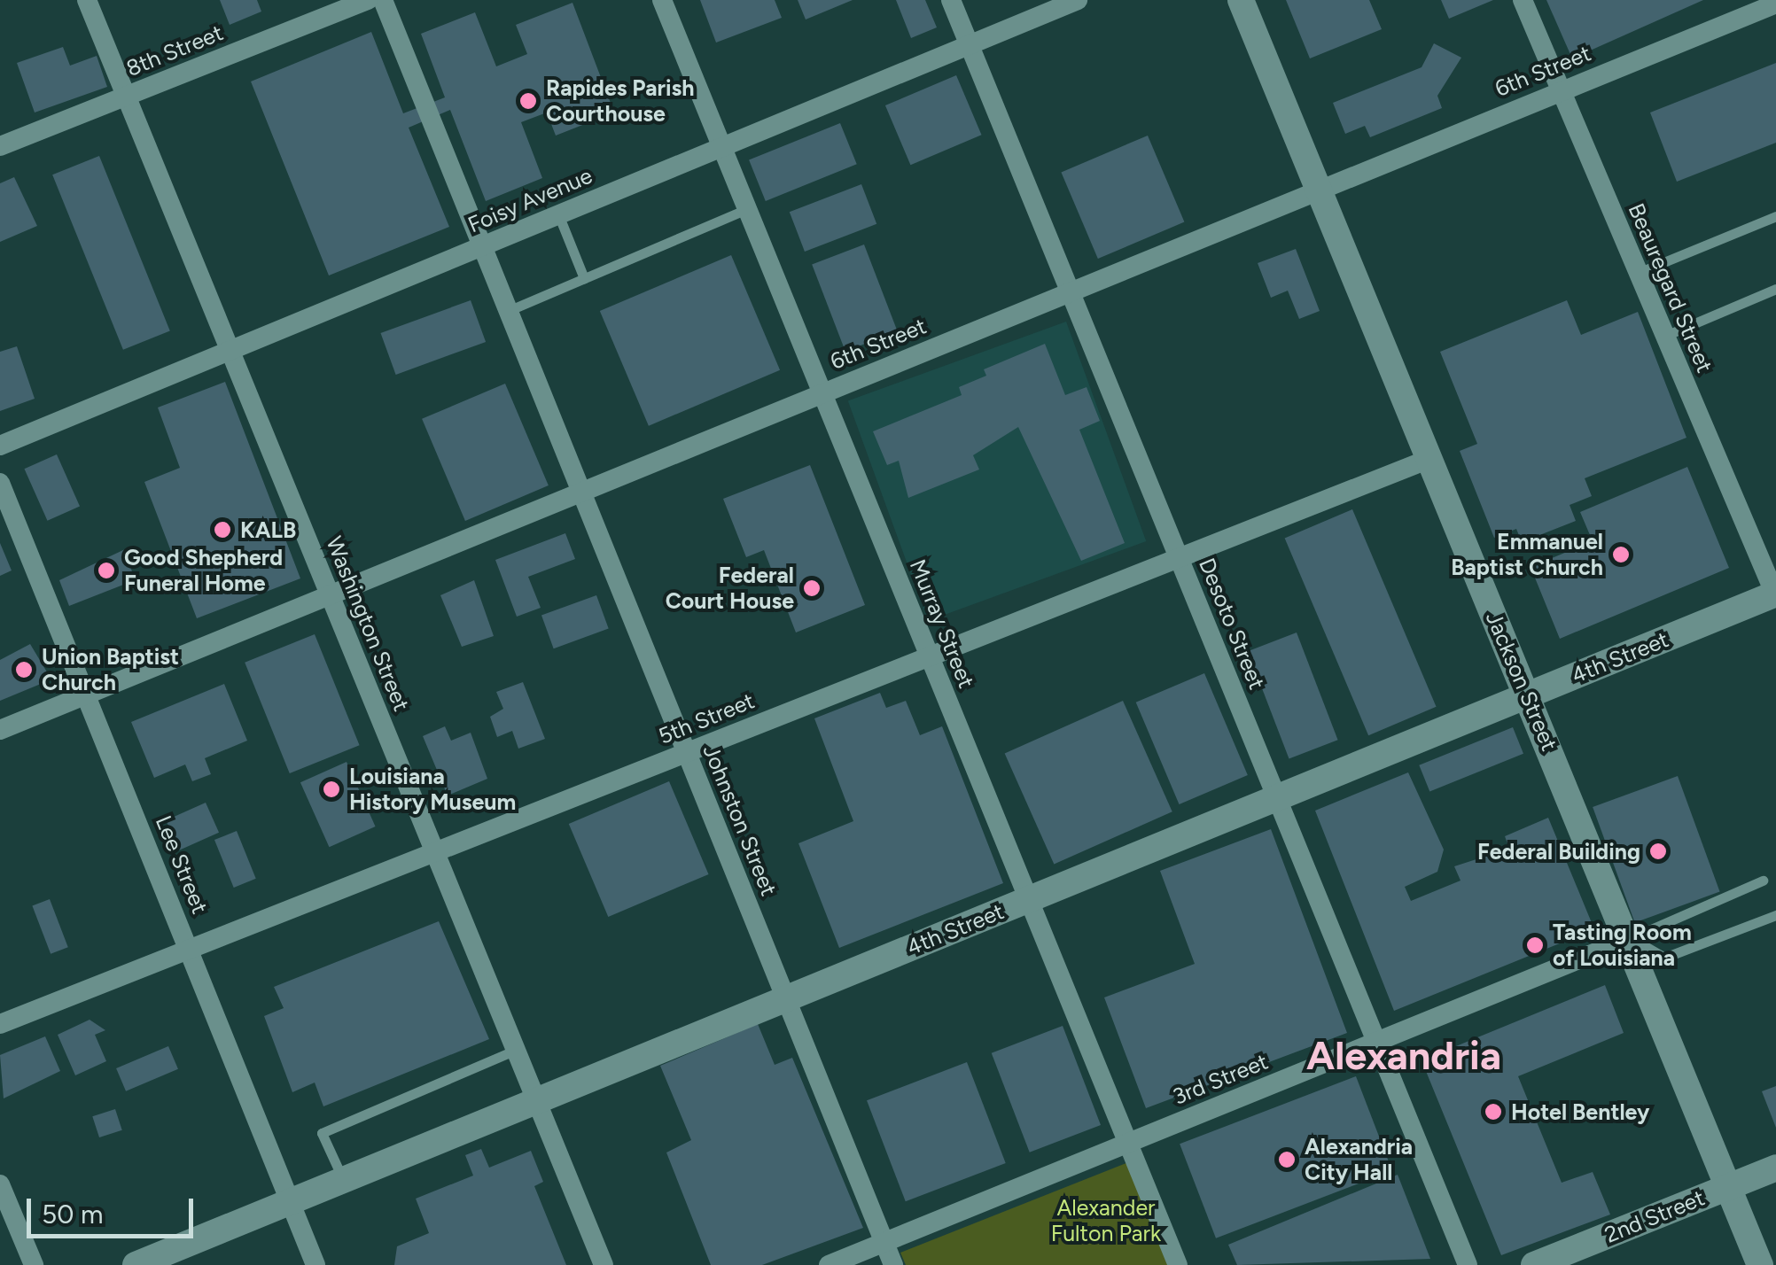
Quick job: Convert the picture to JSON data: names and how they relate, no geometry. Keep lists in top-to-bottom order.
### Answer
{
  "streets": {
    "main road": ["4th Street", "Jackson Street", "2nd Street"],
    "street": [
      "8th Street",
      "6th Street",
      "Foisy Avenue",
      "Beauregard Street",
      "Washington Street",
      "Murray Street",
      "Desoto Street",
      "5th Street",
      "Johnston Street",
      "Lee Street",
      "3rd Street"
    ]
  },
  "crossings": [
    ["8th Street", "Washington Street"],
    ["6th Street", "Beauregard Street"],
    ["6th Street", "Washington Street"],
    ["6th Street", "Murray Street"],
    ["6th Street", "Desoto Street"],
    ["6th Street", "Jackson Street"],
    ["6th Street", "Johnston Street"],
    ["6th Street", "Lee Street"],
    ["Foisy Avenue", "Washington Street"],
    ["Foisy Avenue", "Murray Street"],
    ["Foisy Avenue", "Desoto Street"],
    ["Foisy Avenue", "Johnston Street"],
    ["Beauregard Street", "4th Street"],
    ["Washington Street", "4th Street"],
    ["Washington Street", "5th Street"],
    ["Murray Street", "4th Street"],
    ["Murray Street", "5th Street"],
    ["Murray Street", "3rd Street"],
    ["Desoto Street", "4th Street"],
    ["Desoto Street", "5th Street"],
    ["Desoto Street", "3rd Street"],
    ["4th Street", "Jackson Street"],
    ["4th Street", "Johnston Street"],
    ["4th Street", "Lee Street"],
    ["Jackson Street", "5th Street"],
    ["Jackson Street", "3rd Street"],
    ["Jackson Street", "2nd Street"],
    ["5th Street", "Johnston Street"],
    ["5th Street", "Lee Street"],
    ["Johnston Street", "3rd Street"]
  ],
  "districts": ["Alexandria"],
  "parks": ["Alexander Fulton Park"],
  "places": [
    "Rapides Parish Courthouse",
    "KALB",
    "Emmanuel Baptist Church",
    "Good Shepherd Funeral Home",
    "Federal Court House",
    "Union Baptist Church",
    "Louisiana History Museum",
    "Federal Building",
    "Tasting Room of Louisiana",
    "Hotel Bentley",
    "Alexandria City Hall"
  ],
  "scale_bar": "50 m"
}
